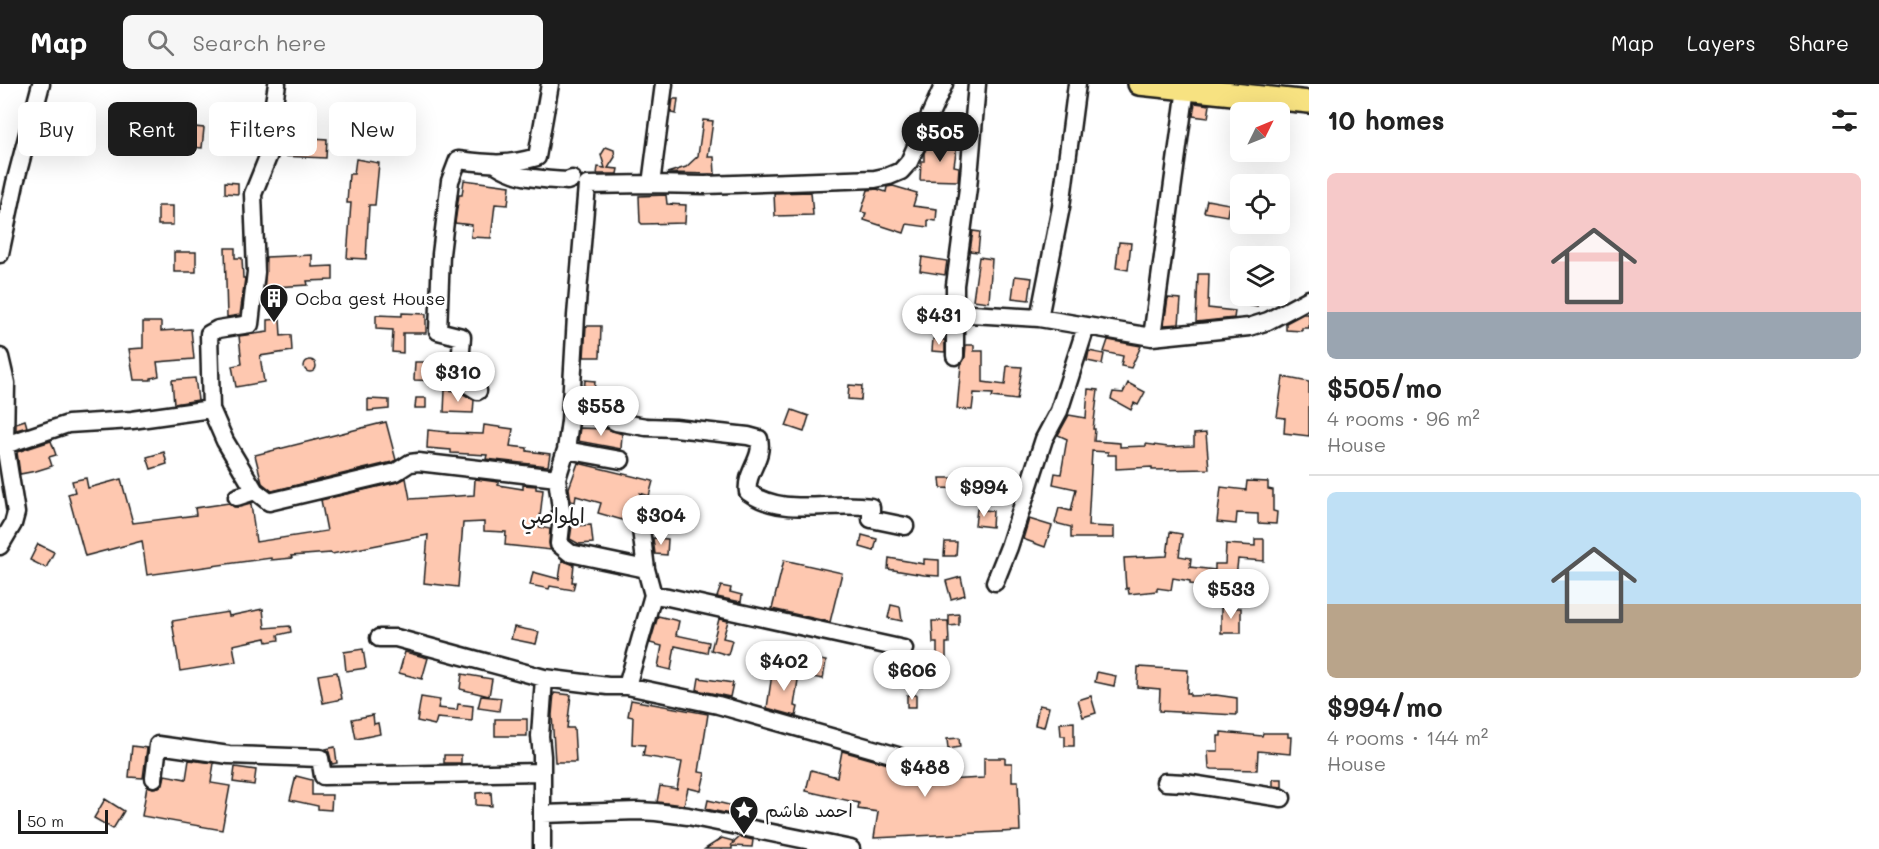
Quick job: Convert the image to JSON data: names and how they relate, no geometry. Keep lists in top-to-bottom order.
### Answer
{
  "districts": ["المواصي"],
  "places": {
    "building": ["Ocba gest House"],
    "place": ["احمد هاشم"]
  },
  "scale_bar": "50 m",
  "north": "top right",
  "page": {
    "header": "Map",
    "search": "Search here",
    "nav": ["Map", "Layers", "Share"],
    "heading": "10 homes",
    "chip": [
      "Buy",
      "Rent",
      "Filters",
      "New"
    ],
    "price": [
      "$505",
      "$431",
      "$310",
      "$558",
      "$994",
      "$304",
      "$533",
      "$402",
      "$606",
      "$488"
    ],
    "list": [
      {
        "name": "$505/mo",
        "note": "4 rooms · 96 m² · House"
      },
      {
        "name": "$994/mo",
        "note": "4 rooms · 144 m² · House"
      }
    ],
    "scale": "50 m"
  }
}
